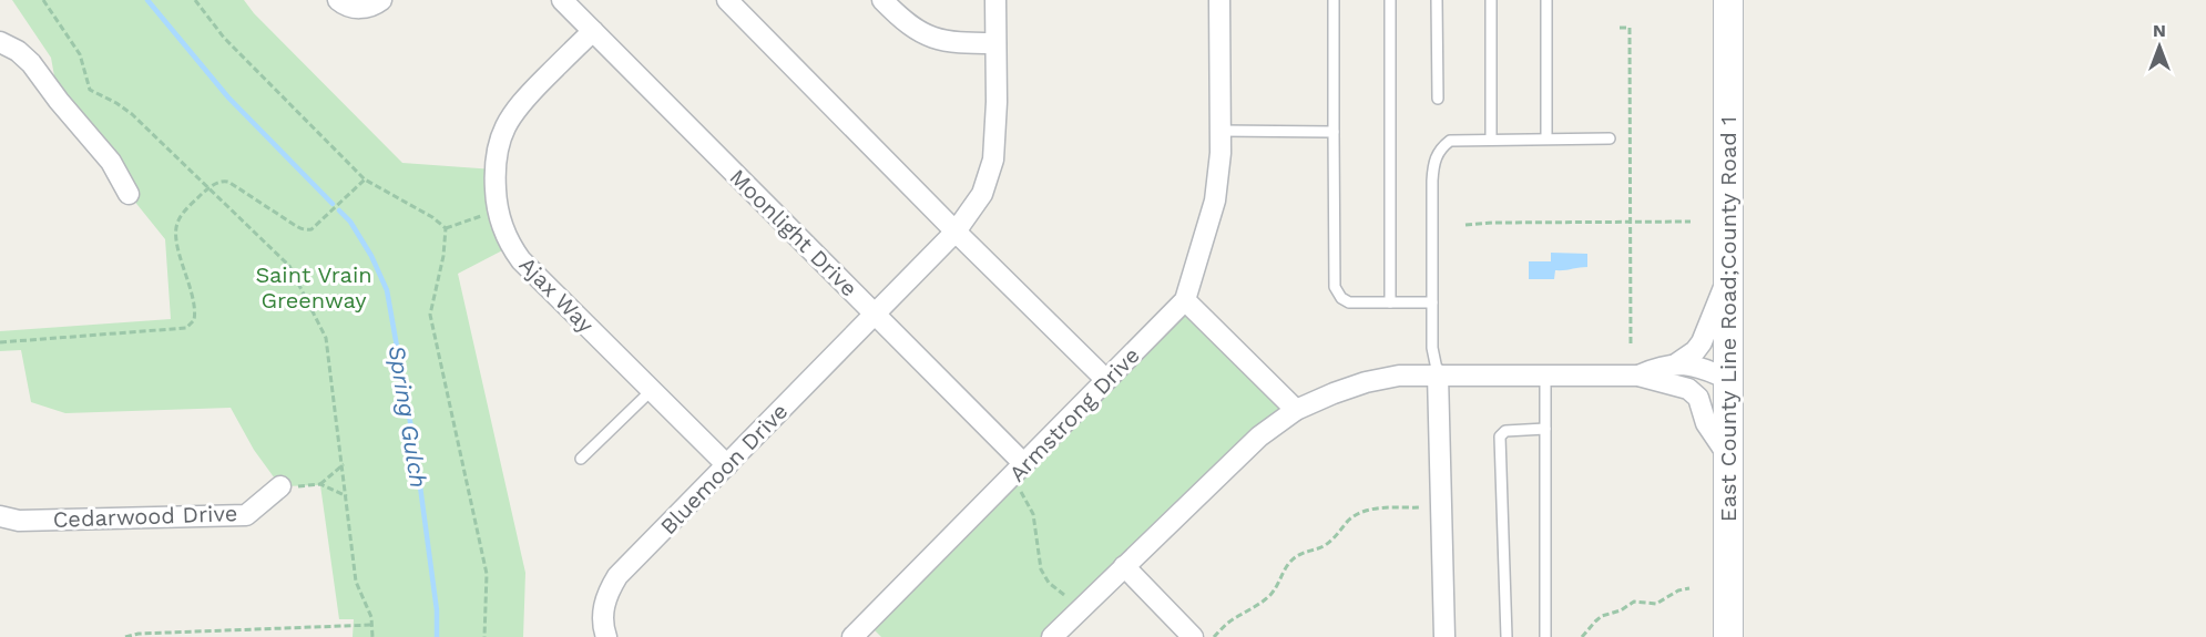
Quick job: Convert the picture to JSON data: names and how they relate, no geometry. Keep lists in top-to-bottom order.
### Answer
{
  "streets": {
    "main road": ["East County Line Road;County Road 1"],
    "street": [
      "Moonlight Drive",
      "Ajax Way",
      "Armstrong Drive",
      "Bluemoon Drive",
      "Cedarwood Drive"
    ]
  },
  "crossings": [
    ["Moonlight Drive", "Ajax Way"],
    ["Moonlight Drive", "Armstrong Drive"],
    ["Moonlight Drive", "Bluemoon Drive"],
    ["Ajax Way", "Bluemoon Drive"]
  ],
  "water": ["Spring Gulch"],
  "parks": ["Saint Vrain Greenway"],
  "north": "top"
}
